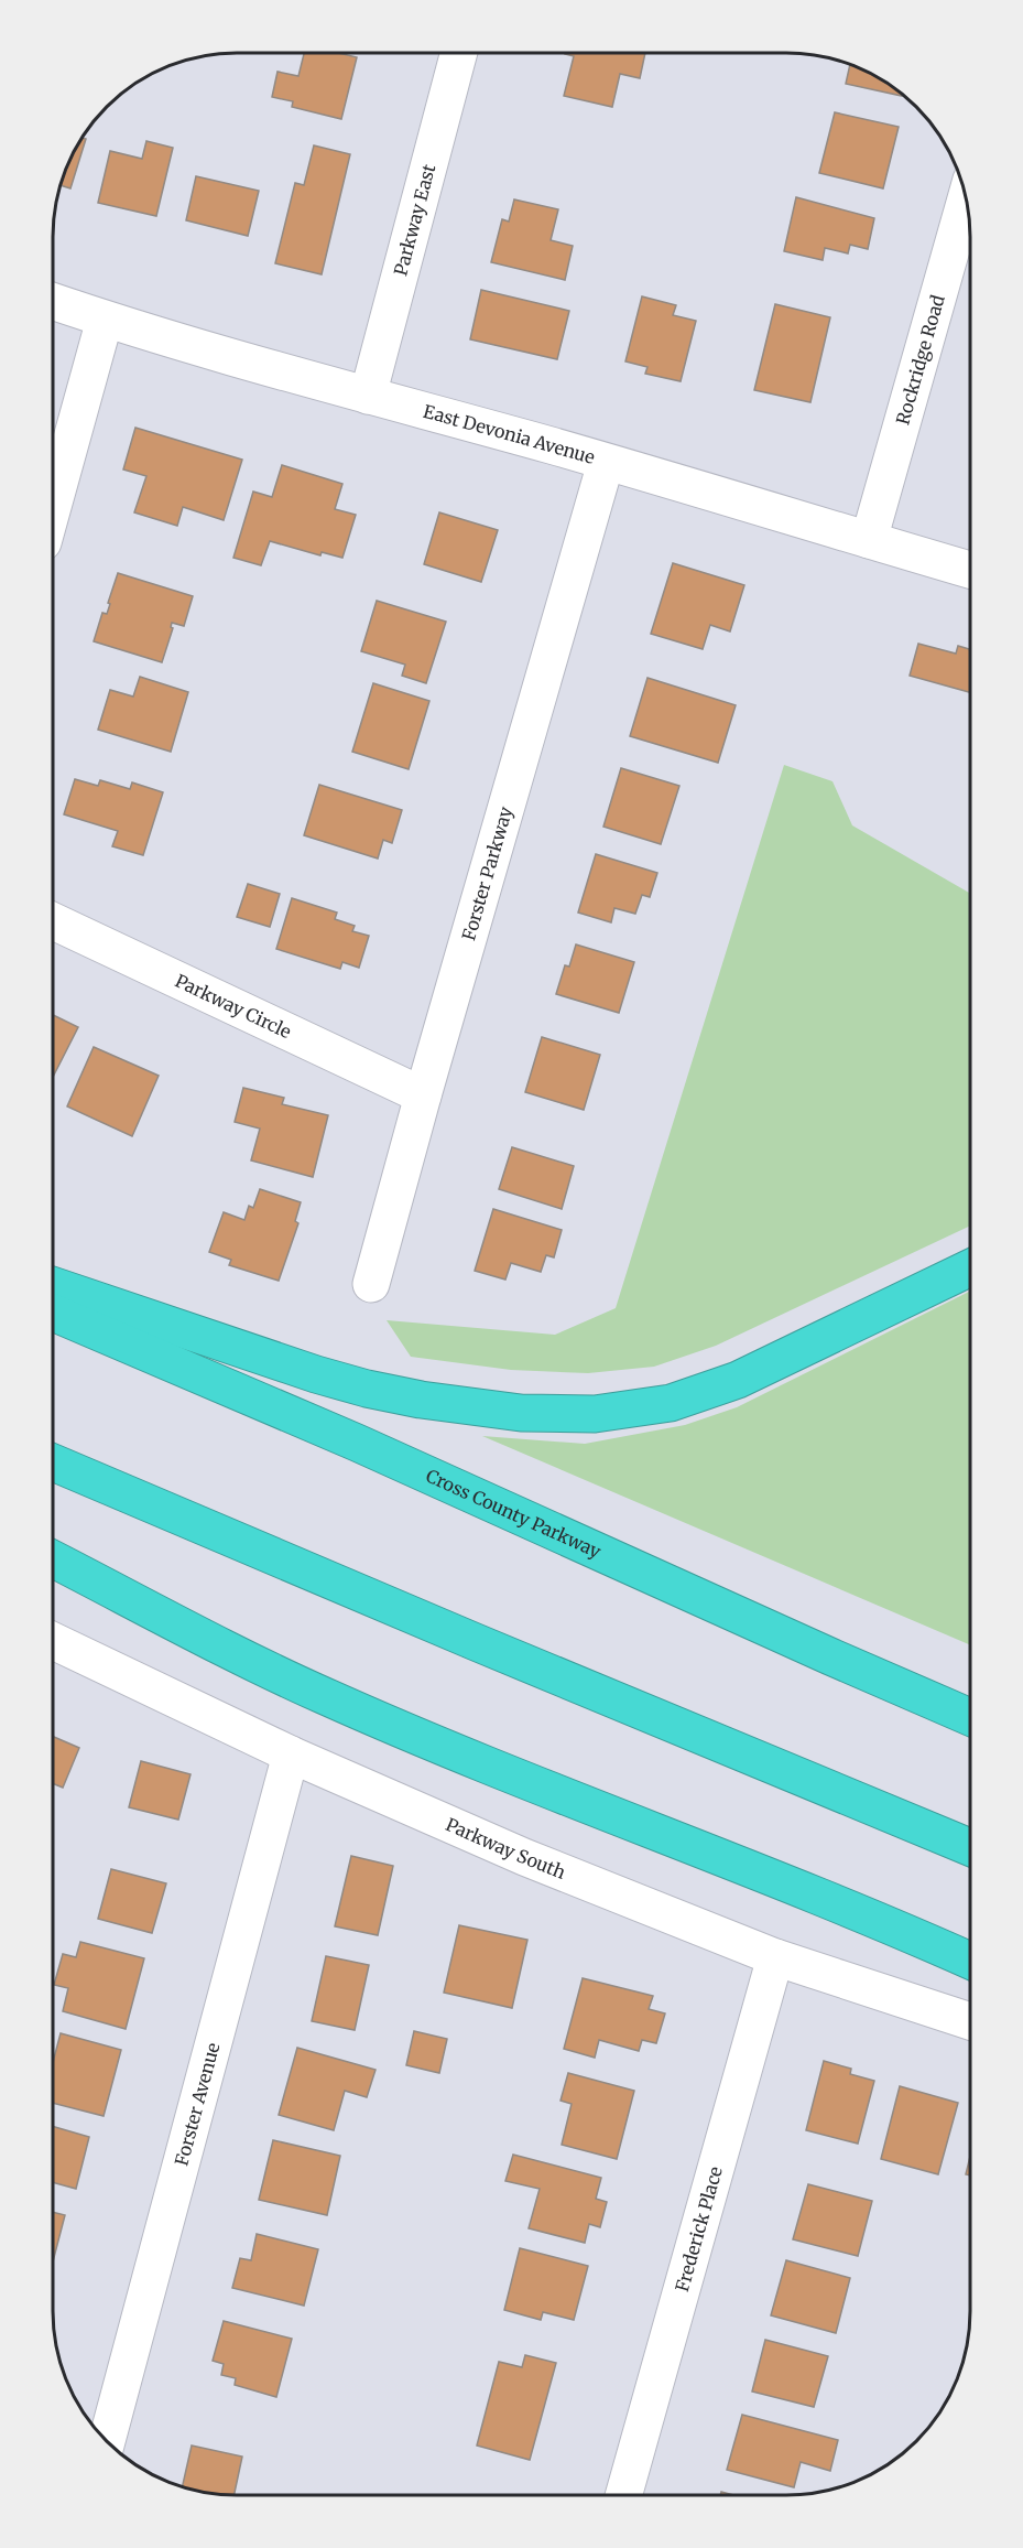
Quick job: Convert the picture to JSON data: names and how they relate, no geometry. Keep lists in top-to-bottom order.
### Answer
{
  "streets": {
    "highway": ["Cross County Parkway"],
    "street": [
      "Parkway East",
      "Rockridge Road",
      "East Devonia Avenue",
      "Forster Parkway",
      "Parkway Circle",
      "Parkway South",
      "Forster Avenue",
      "Frederick Place"
    ]
  },
  "crossings": [
    ["Parkway East", "East Devonia Avenue"],
    ["Rockridge Road", "East Devonia Avenue"],
    ["East Devonia Avenue", "Forster Parkway"],
    ["Forster Parkway", "Parkway Circle"],
    ["Parkway South", "Forster Avenue"],
    ["Parkway South", "Frederick Place"]
  ]
}
